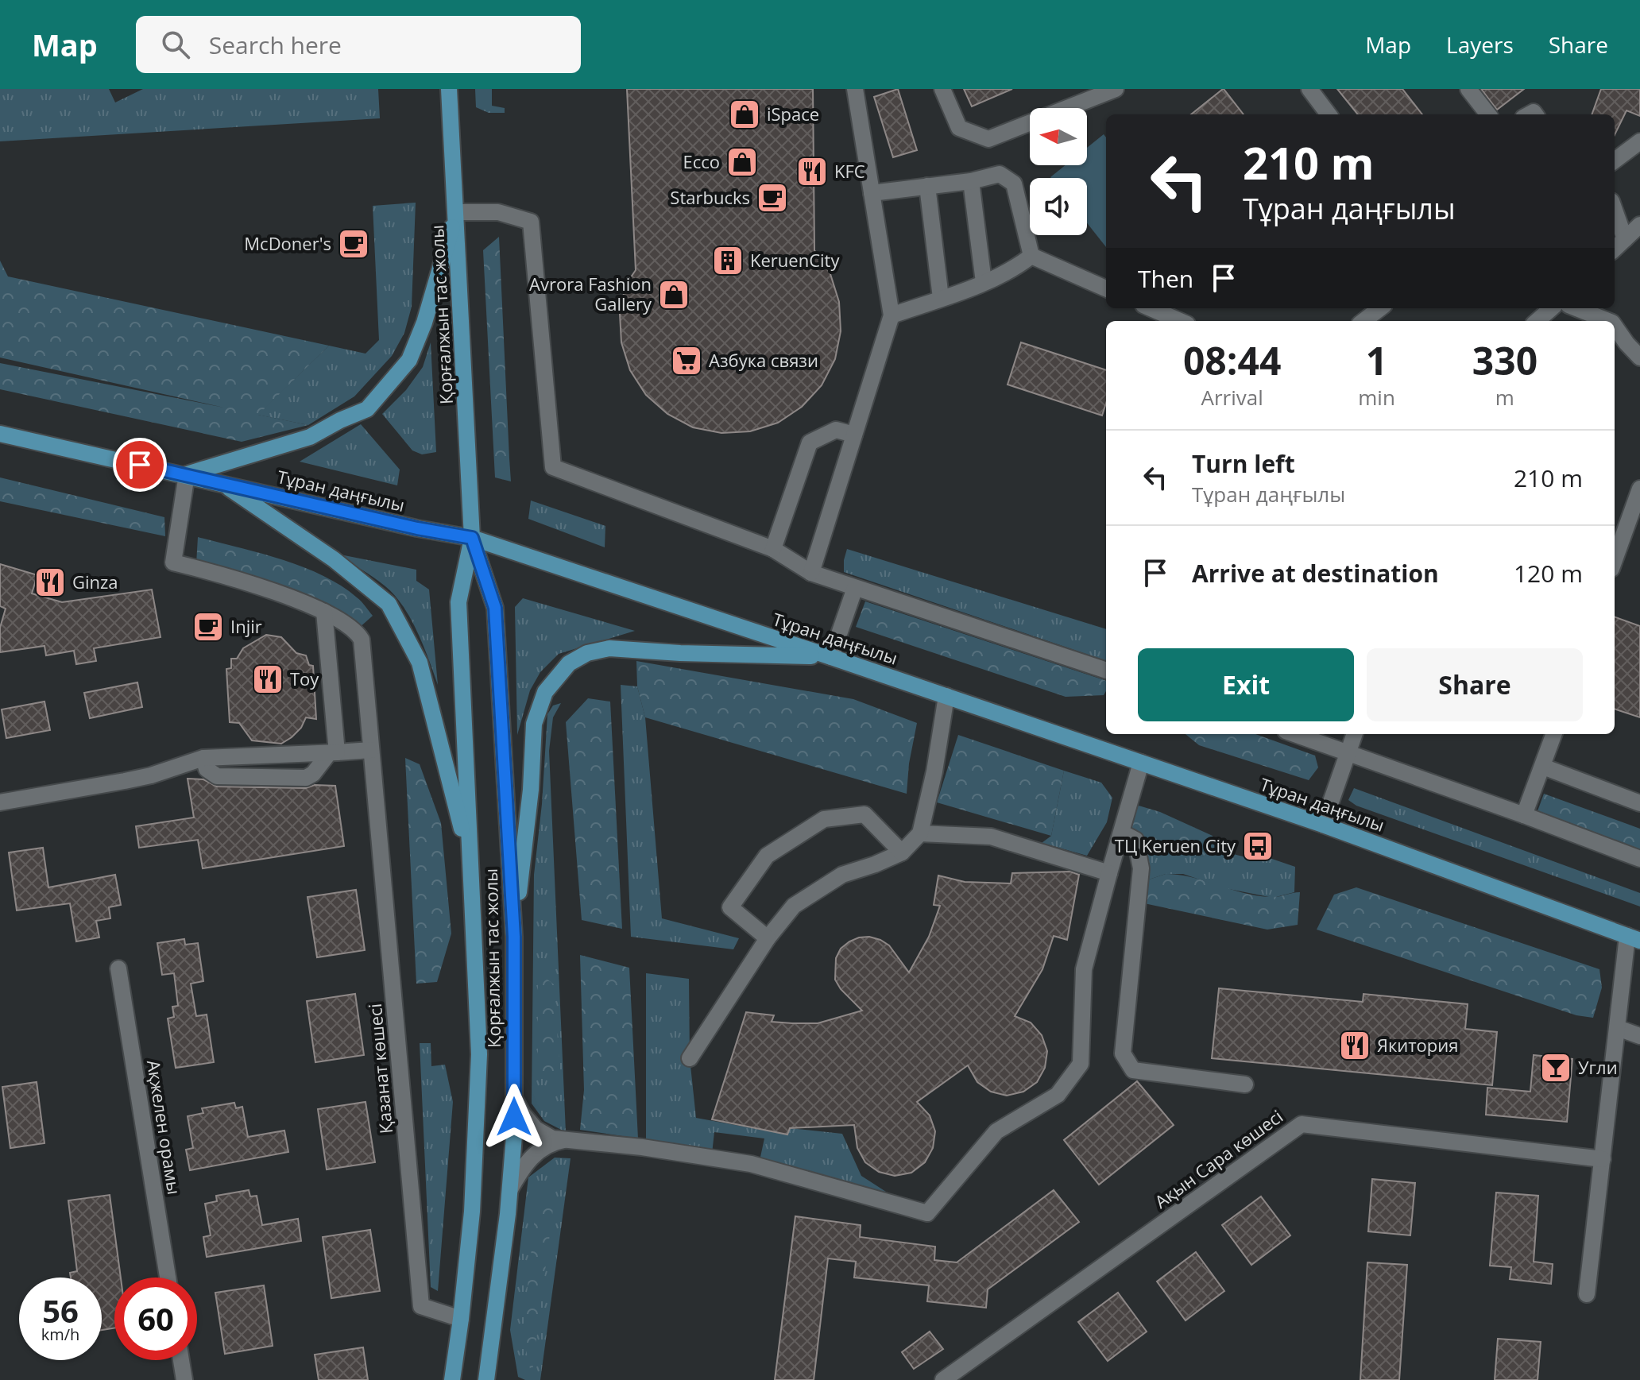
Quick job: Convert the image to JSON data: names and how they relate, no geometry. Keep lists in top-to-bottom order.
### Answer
{
  "streets": {
    "main road": ["Қорғалжын тас жолы", "Тұран даңғылы"],
    "street": ["Қазанат көшесі", "Ақжелен орамы", "Ақын Сара көшесі"]
  },
  "crossings": [
    ["Қорғалжын тас жолы", "Тұран даңғылы"],
    ["Қорғалжын тас жолы", "Қазанат көшесі"]
  ],
  "places": {
    "shop": ["iSpace", "Ecco", "Avrora Fashion Gallery"],
    "restaurant": [
      "KFC",
      "Ginza",
      "Toy",
      "Якитория"
    ],
    "cafe": ["Starbucks", "McDoner's", "Injir"],
    "building": ["KeruenCity"],
    "supermarket": ["Азбука связи"],
    "bus stop": ["ТЦ Keruen City"],
    "bar": ["Угли"]
  },
  "north": "left",
  "page": {
    "header": "Map",
    "search": "Search here",
    "nav": ["Map", "Layers", "Share"],
    "turn": ["210 m", "Тұран даңғылы"],
    "then": "Then",
    "eta": [
      "08:44",
      "Arrival",
      "1",
      "min",
      "330",
      "m"
    ],
    "list": [
      {
        "name": "Turn left",
        "note": "Тұран даңғылы",
        "value": "210 m"
      },
      {
        "name": "Arrive at destination",
        "value": "120 m"
      }
    ],
    "buttons": ["Exit", "Share"],
    "speed": "56 km/h",
    "limit": "60"
  }
}
